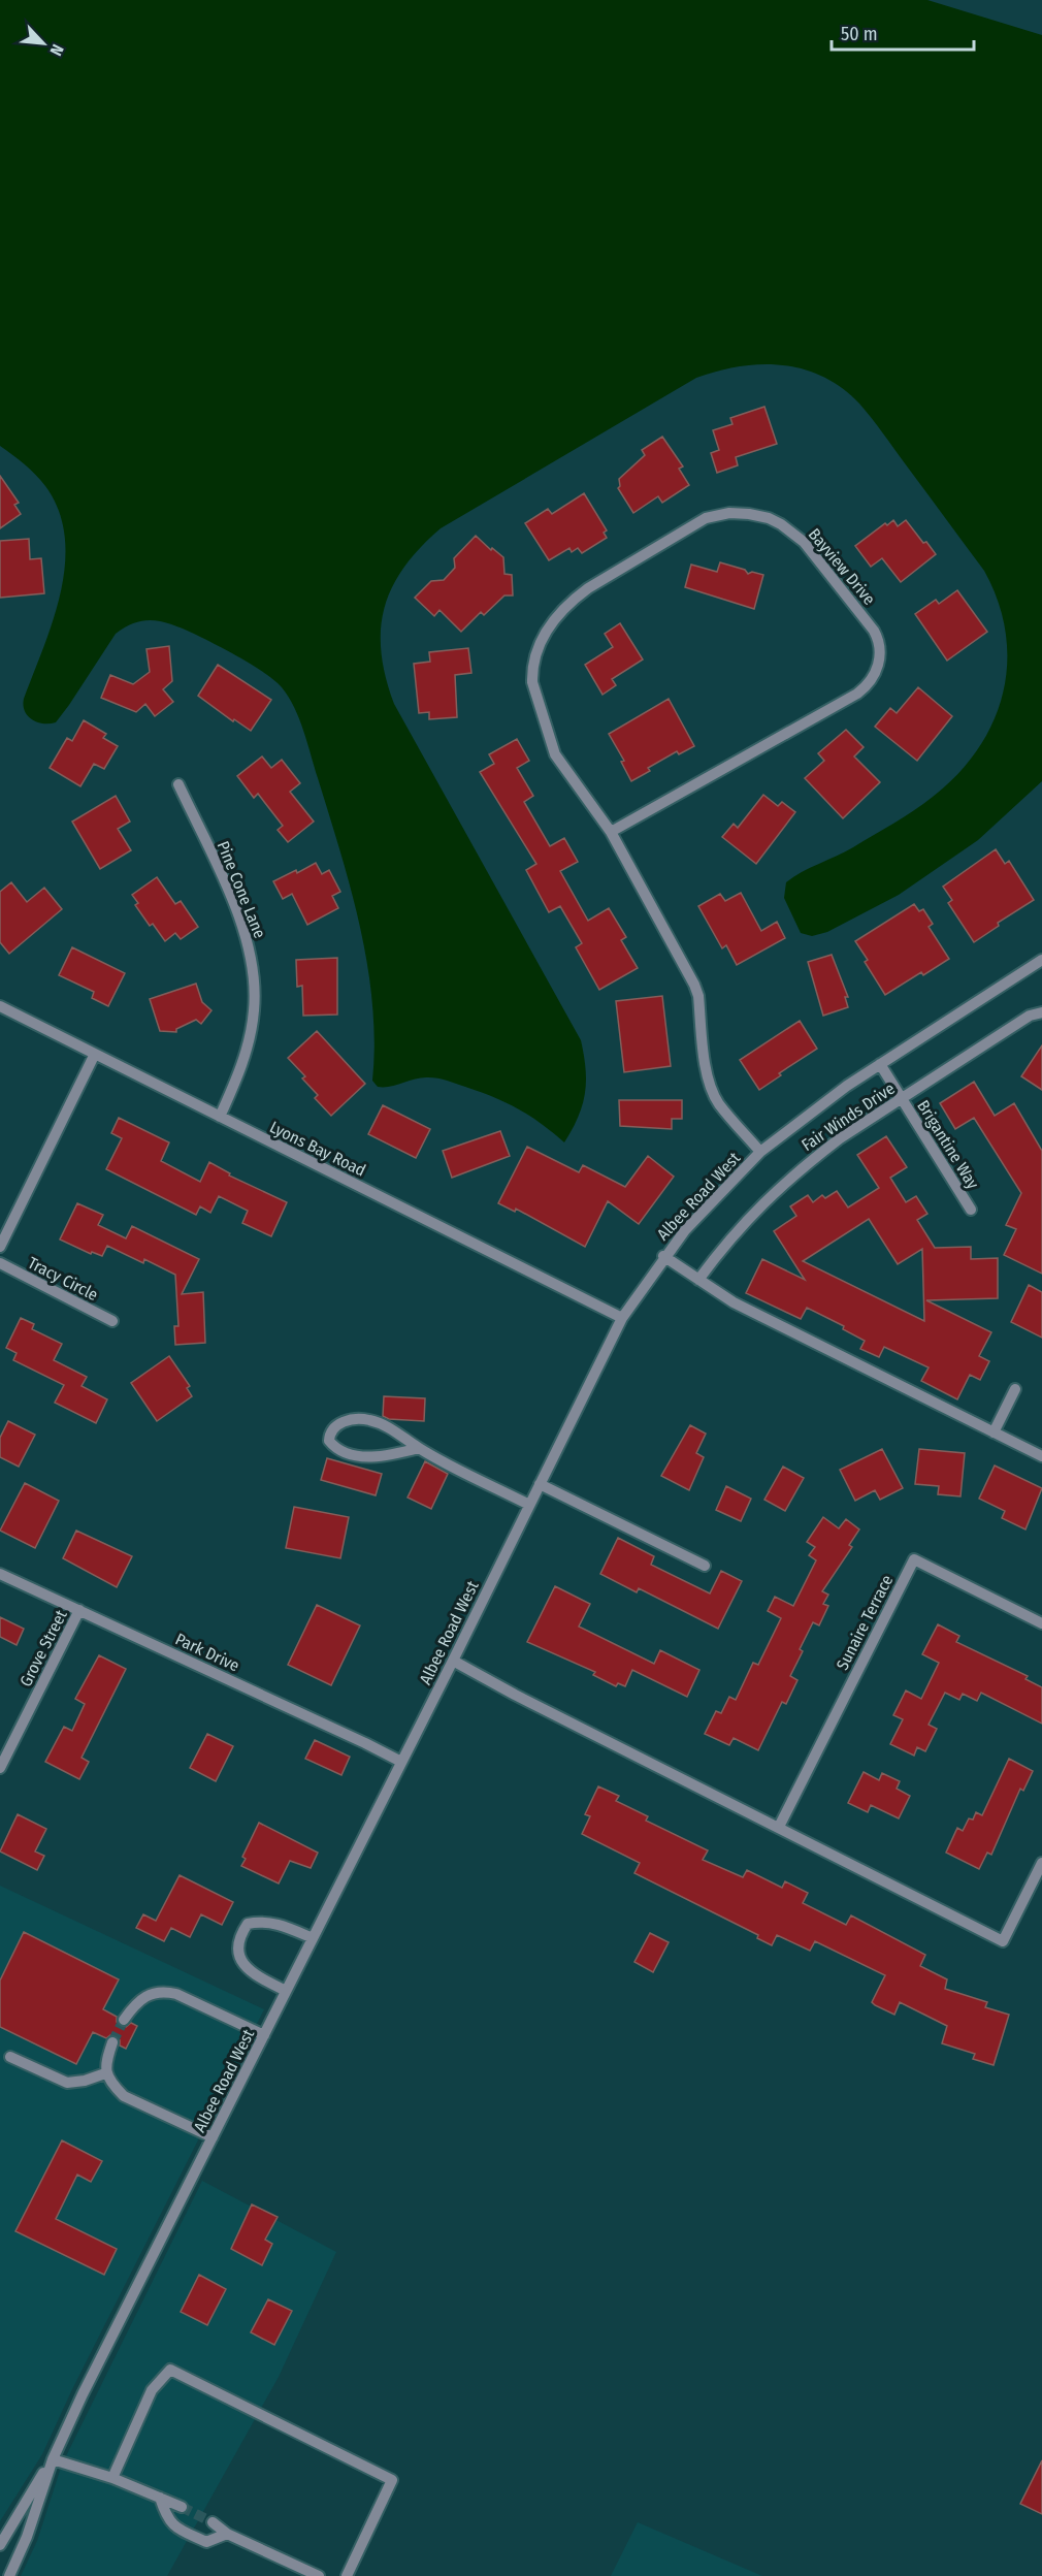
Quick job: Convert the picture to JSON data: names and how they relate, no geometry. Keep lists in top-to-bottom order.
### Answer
{
  "streets": {
    "street": [
      "Bayview Drive",
      "Pine Cone Lane",
      "Fair Winds Drive",
      "Brigantine Way",
      "Lyons Bay Road",
      "Albee Road West",
      "Tracy Circle",
      "Sunaire Terrace",
      "Grove Street",
      "Park Drive"
    ]
  },
  "crossings": [
    ["Bayview Drive", "Albee Road West"],
    ["Pine Cone Lane", "Lyons Bay Road"],
    ["Fair Winds Drive", "Brigantine Way"],
    ["Brigantine Way", "Albee Road West"],
    ["Lyons Bay Road", "Albee Road West"],
    ["Albee Road West", "Park Drive"],
    ["Grove Street", "Park Drive"]
  ],
  "scale_bar": "50 m",
  "north": "bottom right"
}
